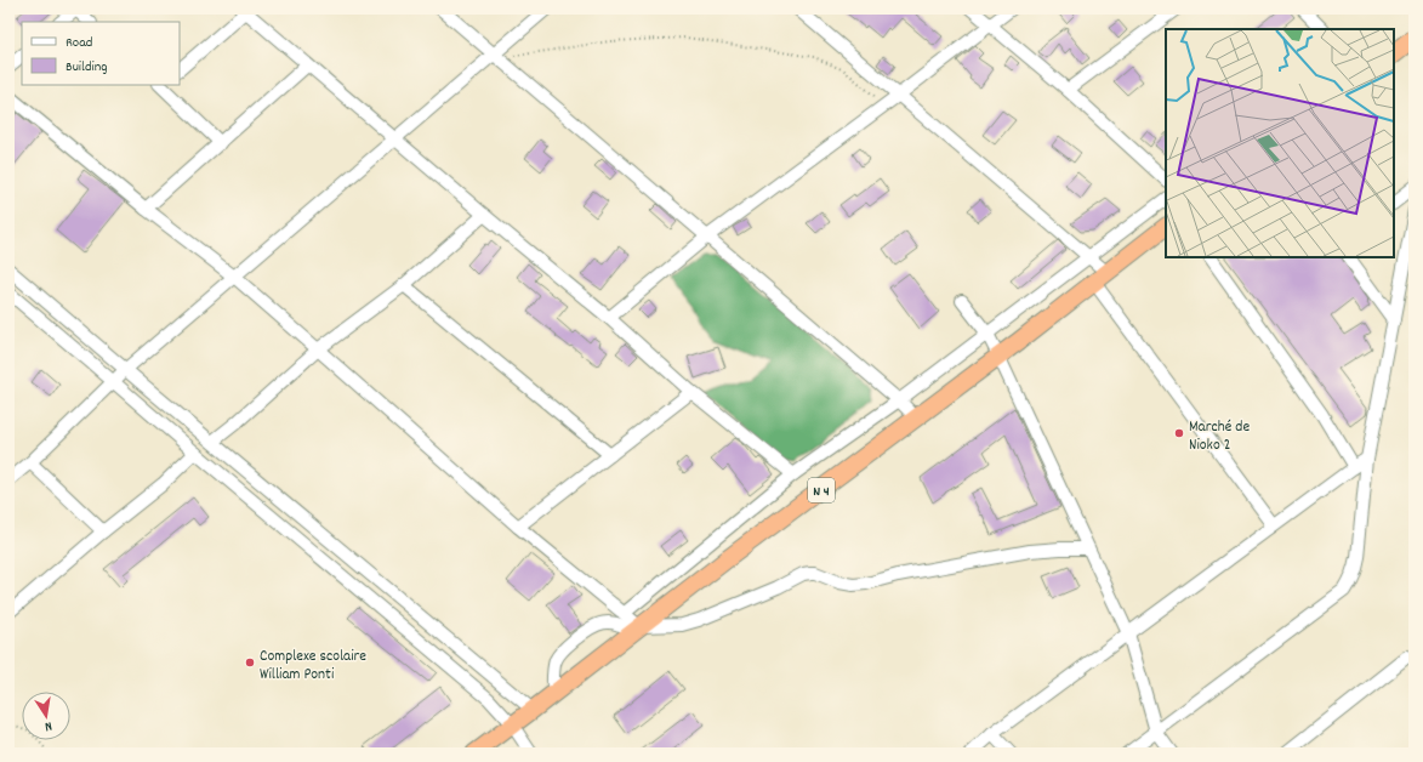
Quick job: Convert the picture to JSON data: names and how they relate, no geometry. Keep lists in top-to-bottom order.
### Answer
{
  "streets": {
    "highway": ["N 4"]
  },
  "places": ["Marché de Nioko 2", "Complexe scolaire William Ponti"],
  "legend": ["Road", "Building"],
  "north": "bottom"
}
